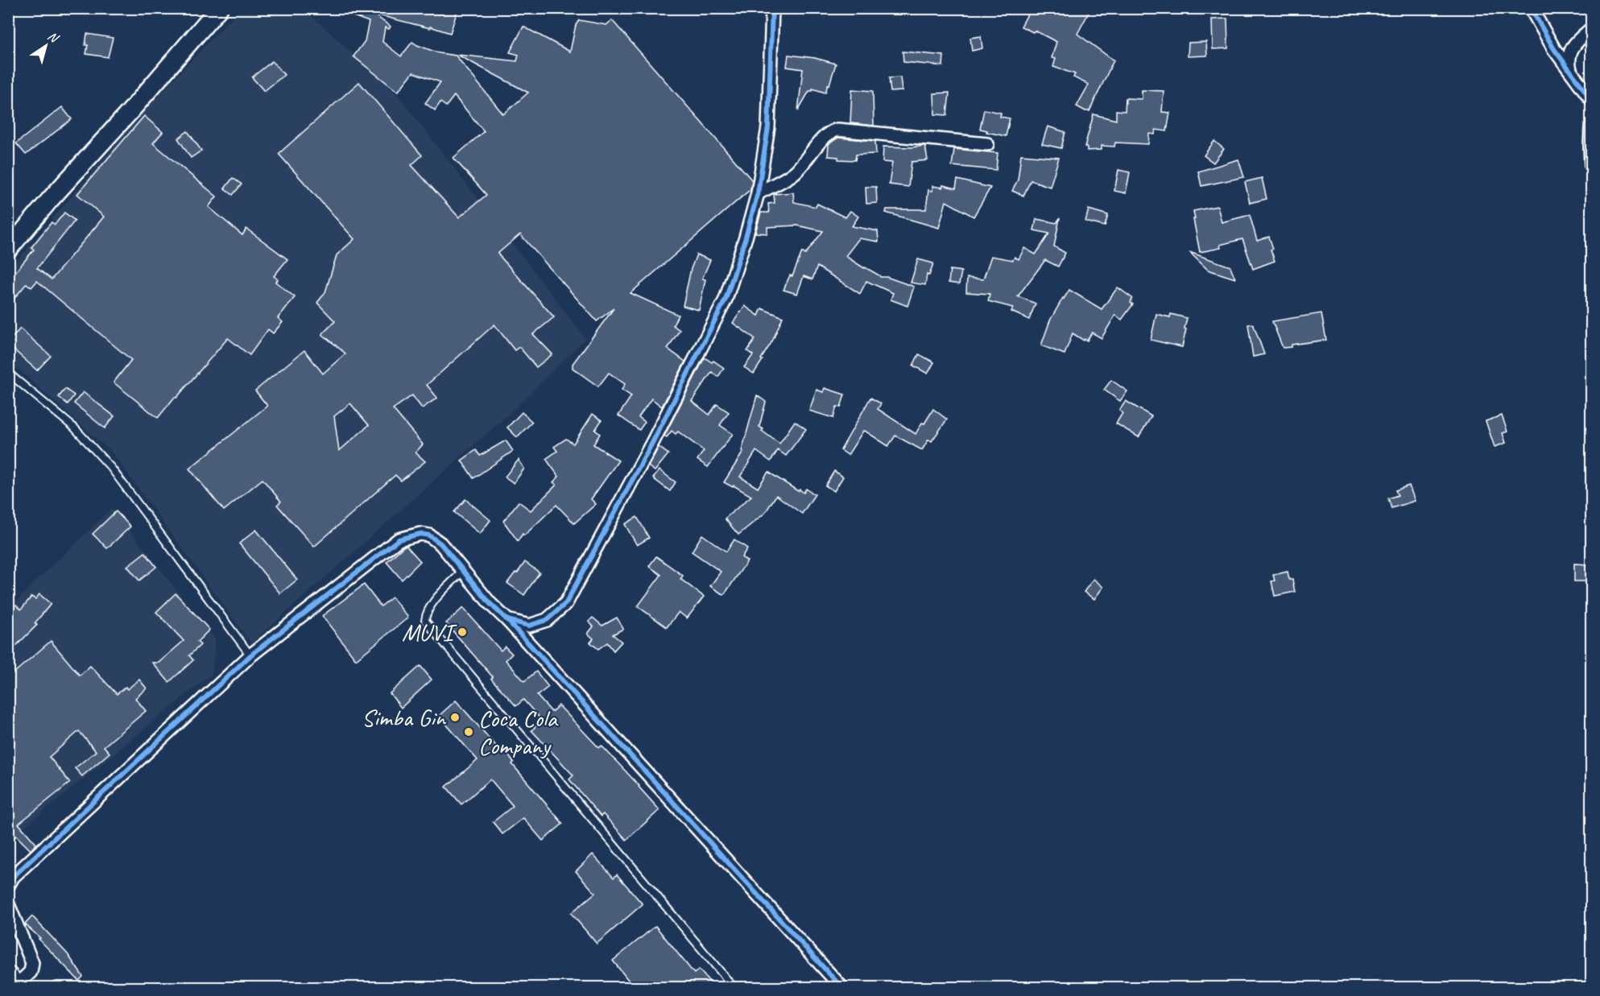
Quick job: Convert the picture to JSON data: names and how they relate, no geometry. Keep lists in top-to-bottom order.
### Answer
{
  "places": ["MUVI", "Simba Gin", "Coca Cola Company"],
  "north": "top right"
}
